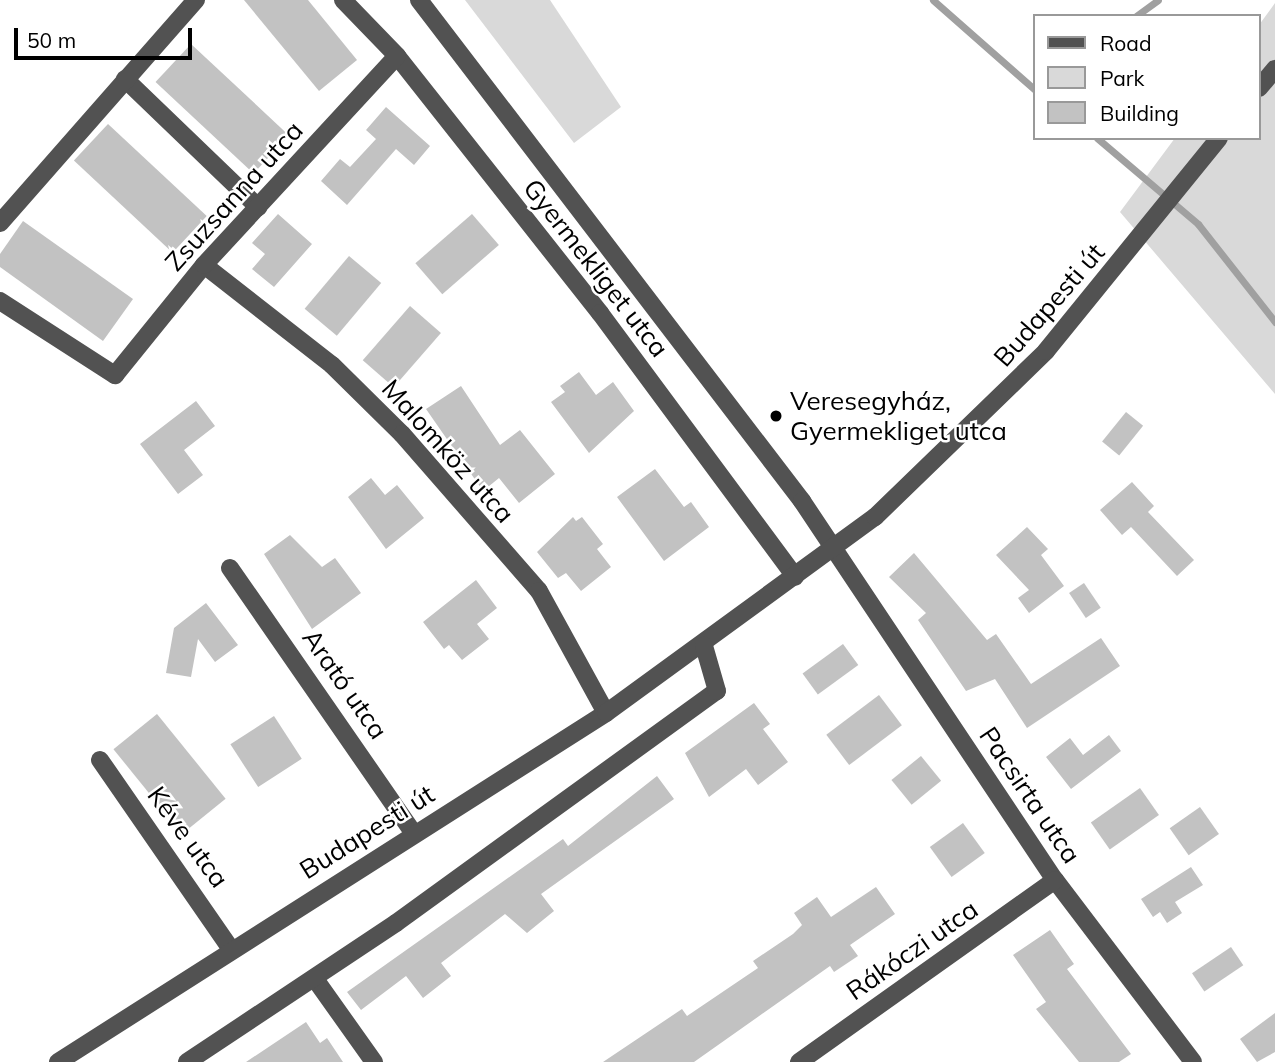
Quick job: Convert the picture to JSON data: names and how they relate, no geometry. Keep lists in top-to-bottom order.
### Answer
{
  "streets": {
    "street": [
      "Zsuzsanna utca",
      "Gyermekliget utca",
      "Budapesti út",
      "Malomköz utca",
      "Arató utca",
      "Pacsirta utca",
      "Kéve utca",
      "Rákóczi utca"
    ]
  },
  "crossings": [
    ["Zsuzsanna utca", "Gyermekliget utca"],
    ["Zsuzsanna utca", "Malomköz utca"],
    ["Gyermekliget utca", "Budapesti út"],
    ["Gyermekliget utca", "Pacsirta utca"],
    ["Budapesti út", "Malomköz utca"],
    ["Budapesti út", "Arató utca"],
    ["Budapesti út", "Pacsirta utca"],
    ["Budapesti út", "Kéve utca"],
    ["Pacsirta utca", "Rákóczi utca"]
  ],
  "places": ["Veresegyház, Gyermekliget utca"],
  "legend": ["Road", "Park", "Building"],
  "scale_bar": "50 m"
}
